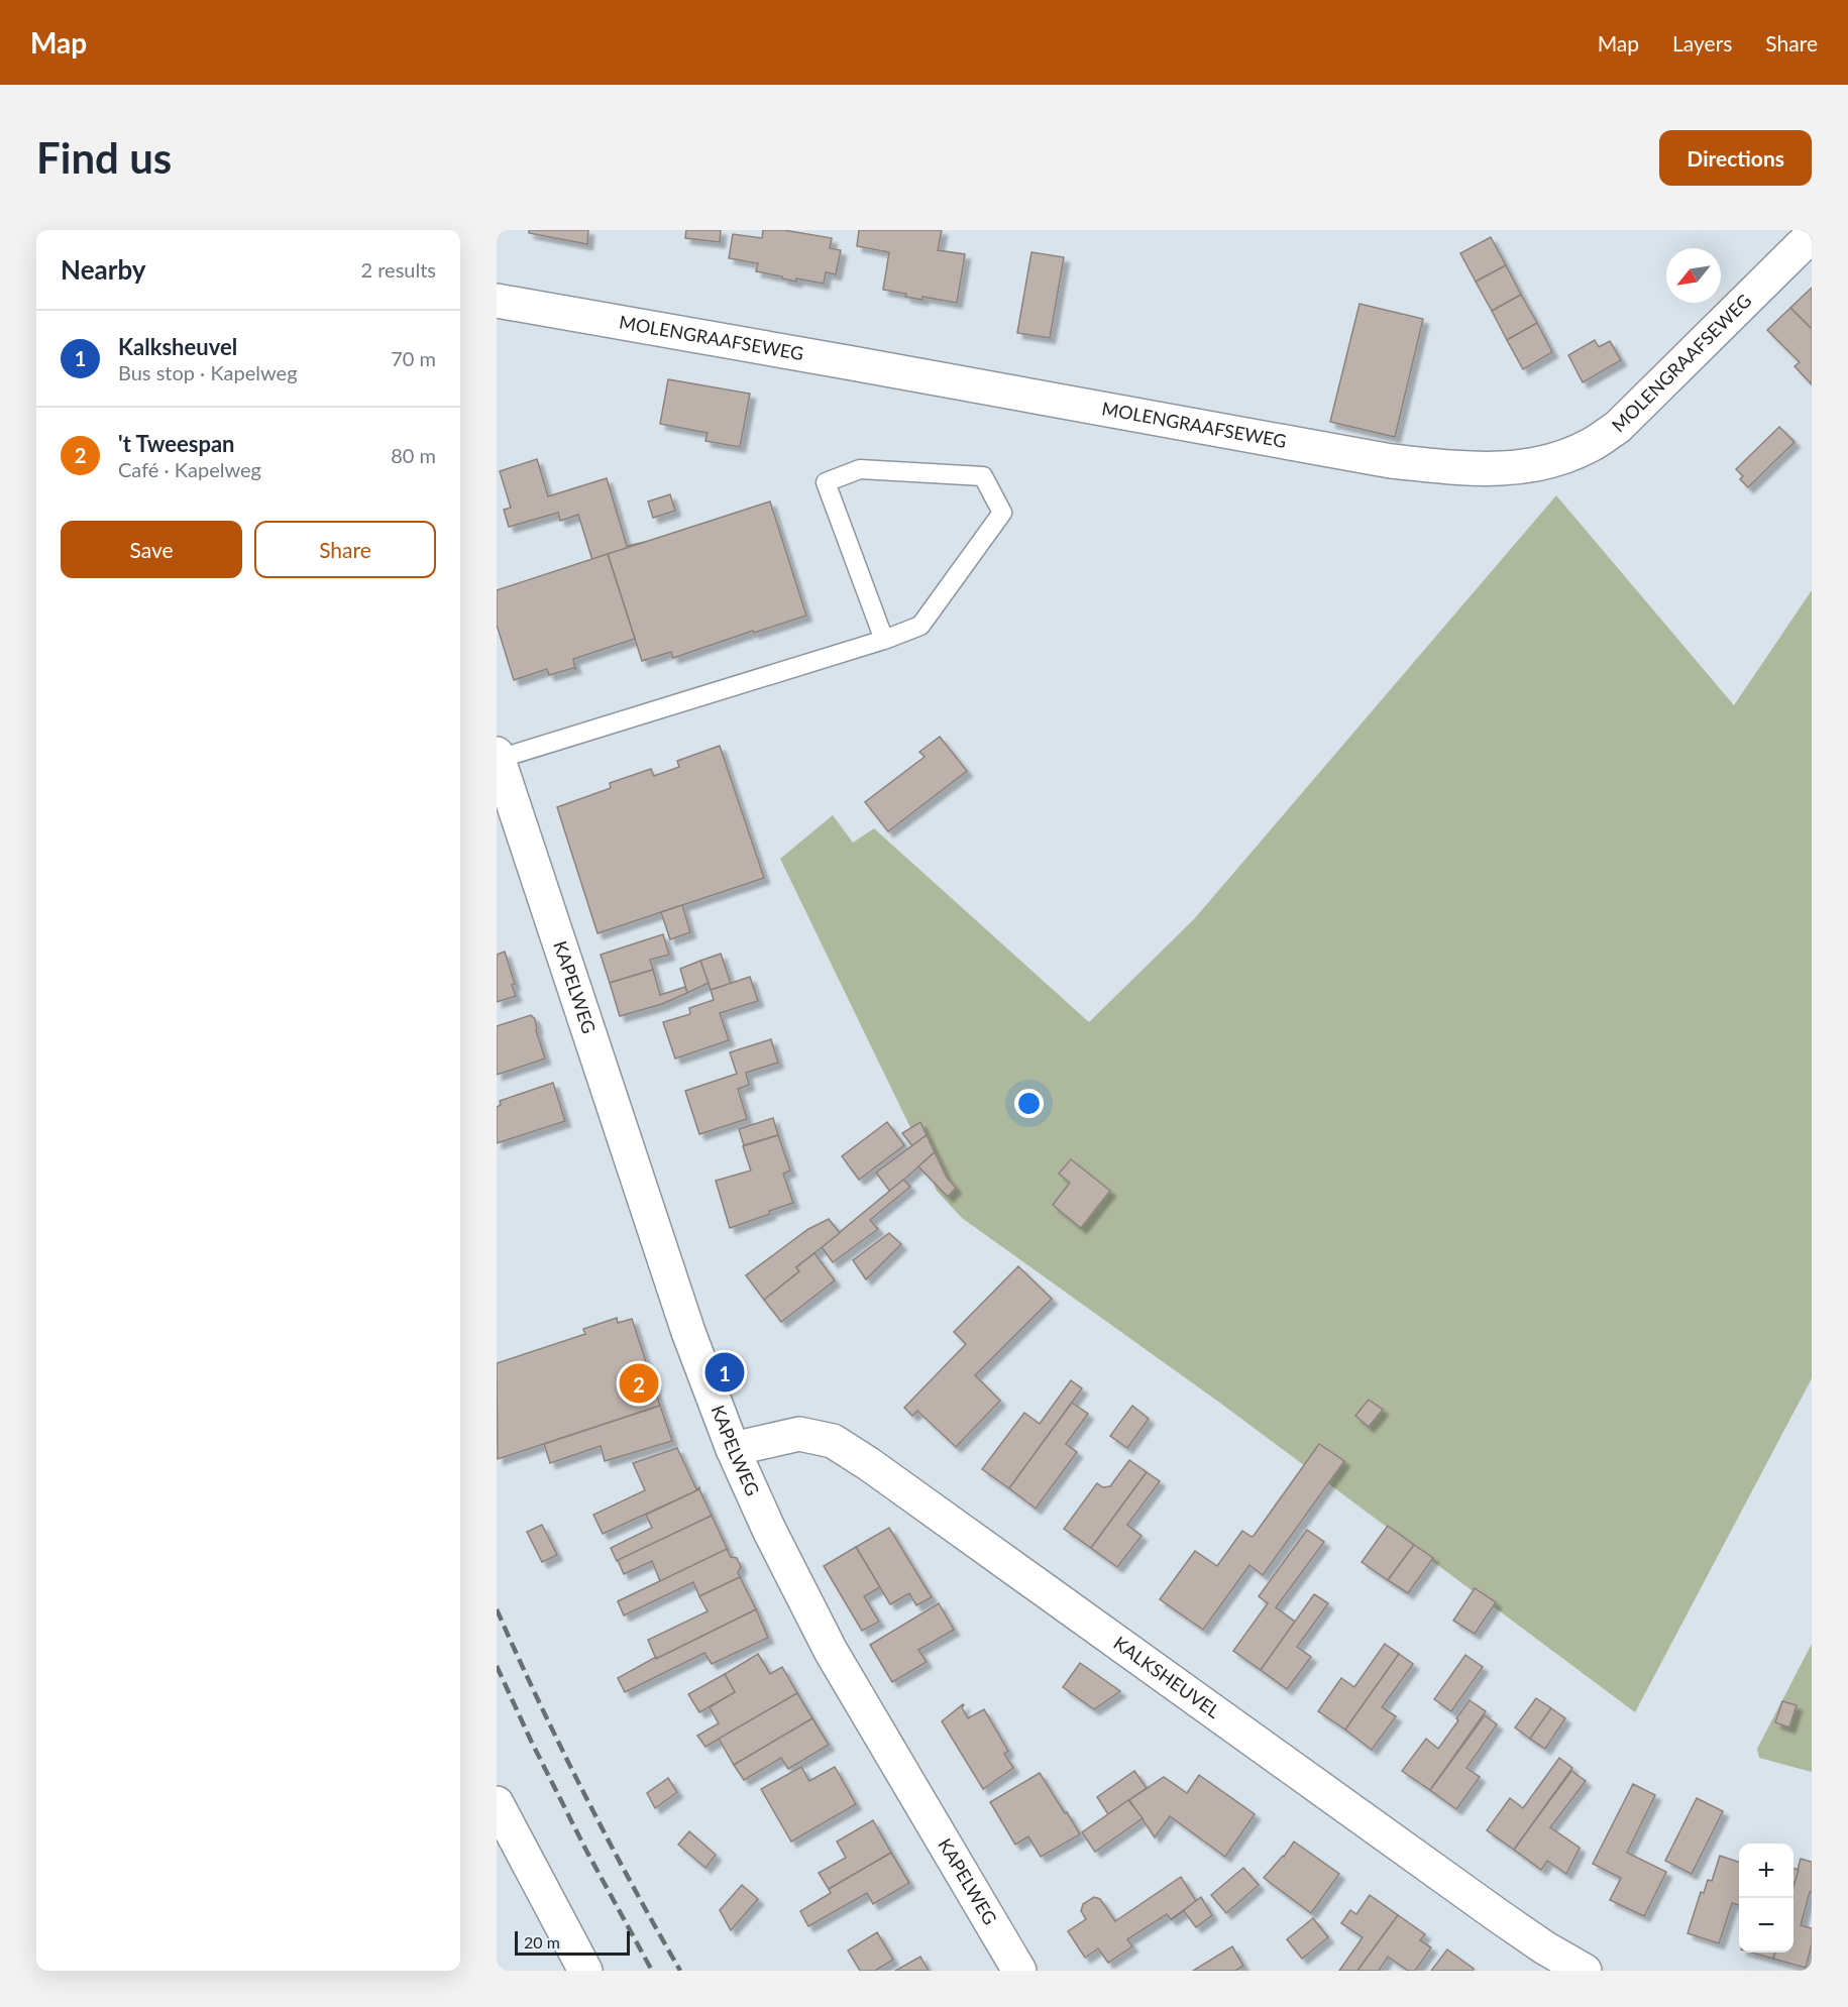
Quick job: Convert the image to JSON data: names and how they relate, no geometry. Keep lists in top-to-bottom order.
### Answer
{
  "streets": {
    "street": ["MOLENGRAAFSEWEG", "KAPELWEG", "KALKSHEUVEL"]
  },
  "crossings": [
    ["KAPELWEG", "KALKSHEUVEL"]
  ],
  "scale_bar": "20 m",
  "north": "bottom left",
  "page": {
    "header": "Map",
    "nav": ["Map", "Layers", "Share"],
    "buttons": [
      "Directions",
      ["Save", "Share"]
    ],
    "title": "Find us",
    "heading": ["Nearby", "2 results"],
    "list": [
      {
        "mark": "1",
        "name": "Kalksheuvel",
        "note": "Bus stop · Kapelweg",
        "value": "70 m"
      },
      {
        "mark": "2",
        "name": "'t Tweespan",
        "note": "Café · Kapelweg",
        "value": "80 m"
      }
    ],
    "pins": ["1", "2"],
    "map_buttons": ["+", "−"],
    "scale": "20 m"
  }
}
